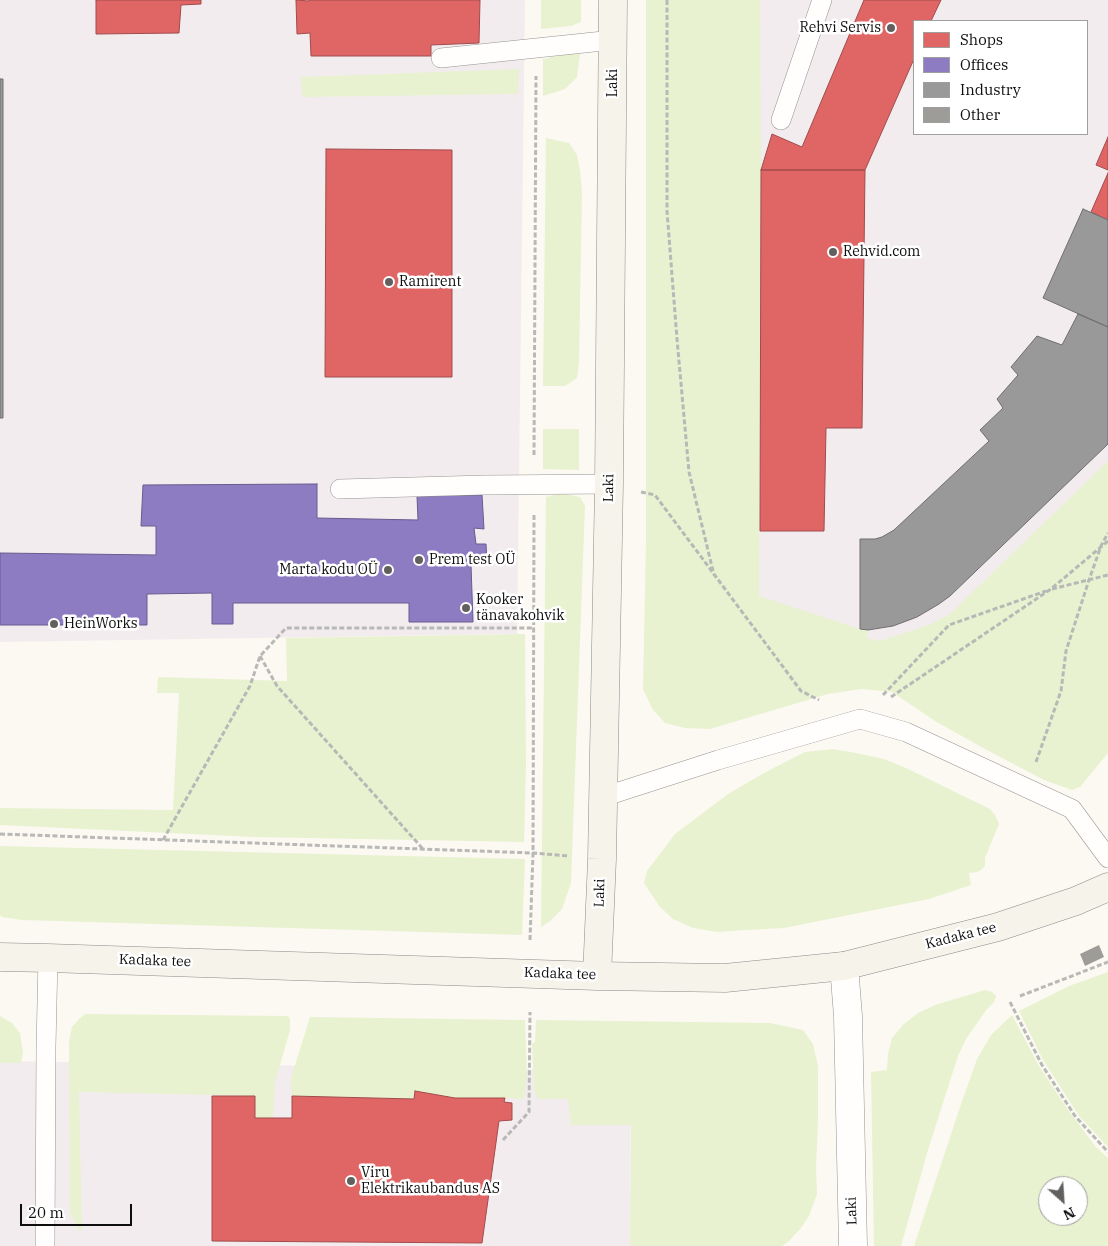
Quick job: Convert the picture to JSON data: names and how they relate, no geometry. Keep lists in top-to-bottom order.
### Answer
{
  "streets": {
    "main road": ["Laki", "Kadaka tee"]
  },
  "crossings": [
    ["Laki", "Kadaka tee"]
  ],
  "places": [
    "Rehvi Servis",
    "Rehvid.com",
    "Ramirent",
    "Prem test OÜ",
    "Marta kodu OÜ",
    "Kooker tänavakohvik",
    "HeinWorks",
    "Viru Elektrikaubandus AS"
  ],
  "legend": [
    "Shops",
    "Offices",
    "Industry",
    "Other"
  ],
  "scale_bar": "20 m",
  "north": "bottom right"
}
